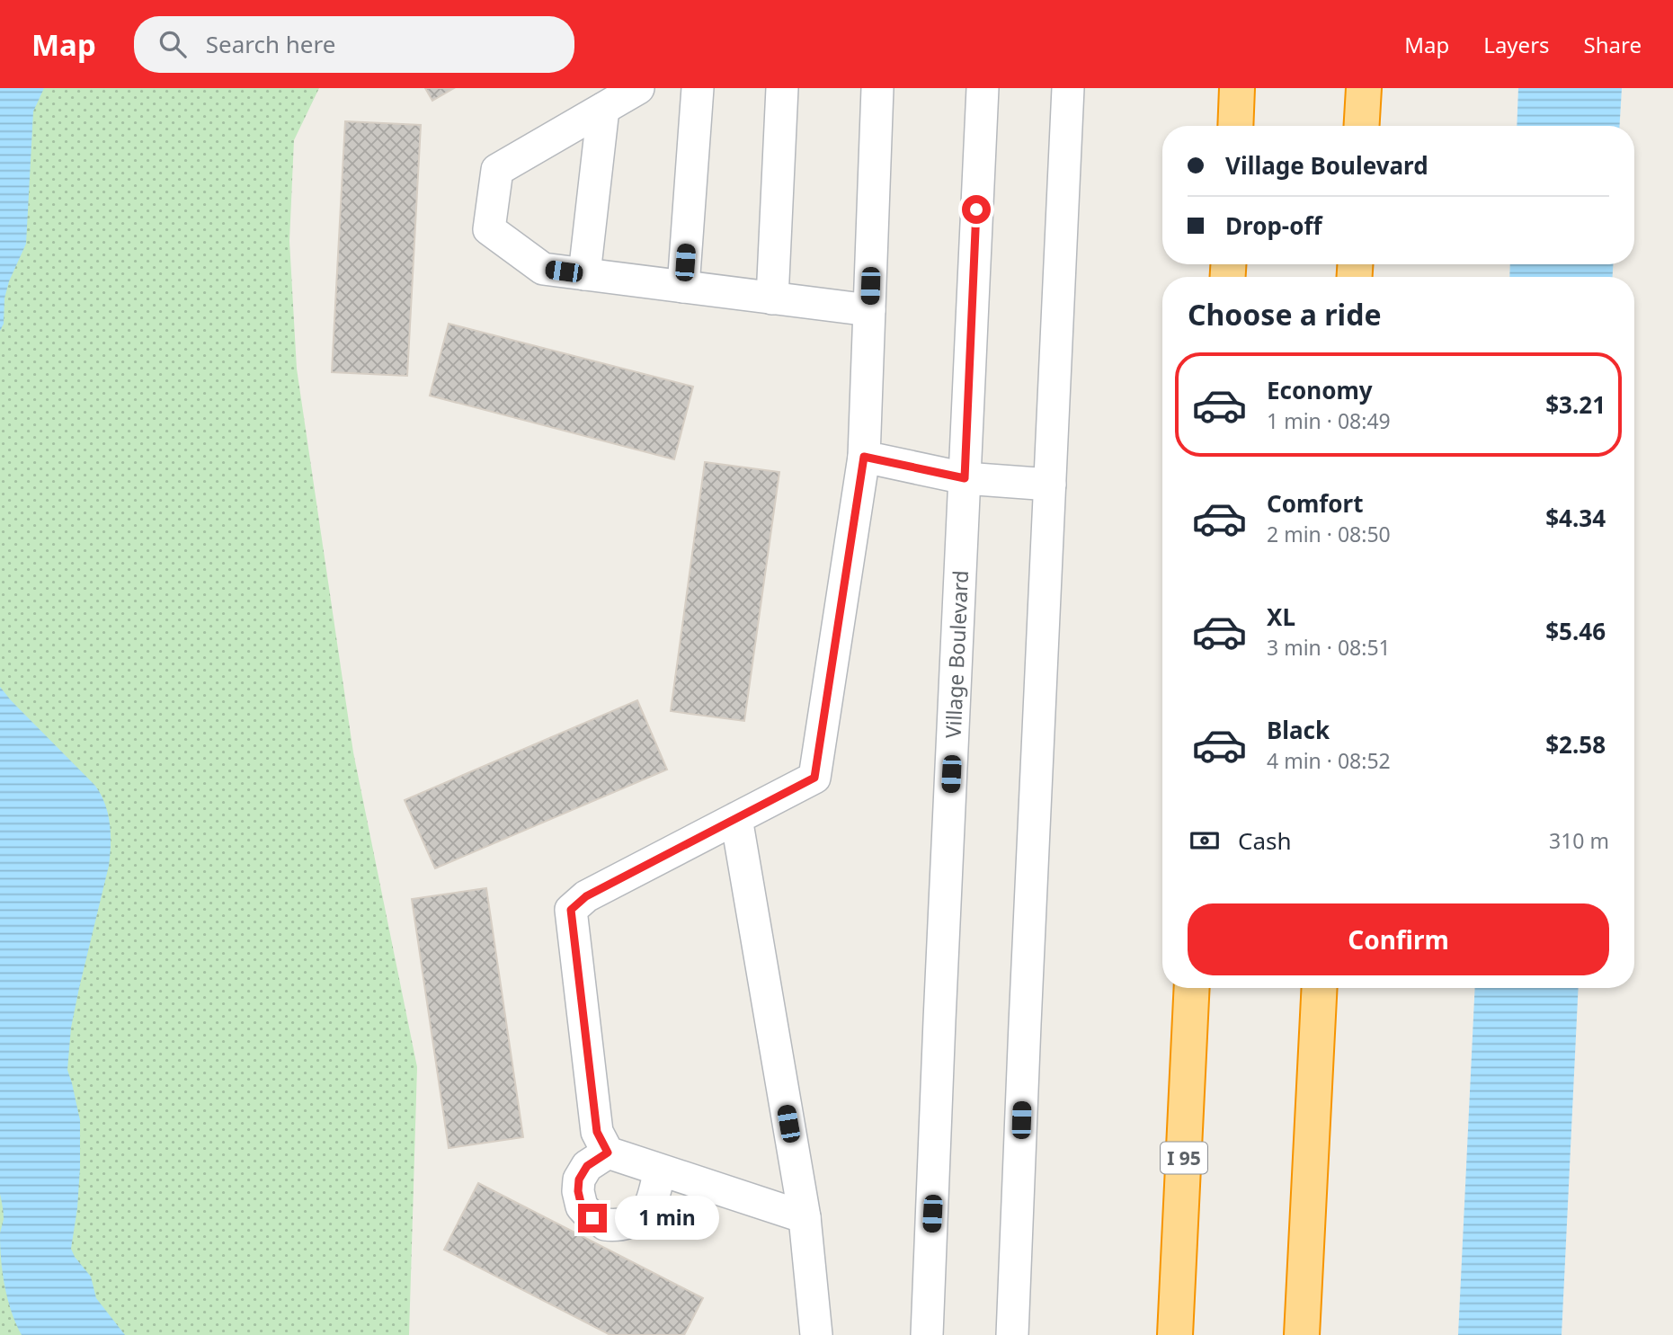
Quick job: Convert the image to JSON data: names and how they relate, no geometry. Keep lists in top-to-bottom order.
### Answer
{
  "streets": {
    "highway": ["I 95"],
    "street": ["Village Boulevard"]
  },
  "page": {
    "header": "Map",
    "search": "Search here",
    "nav": ["Map", "Layers", "Share"],
    "banner": ["Village Boulevard", "Drop-off"],
    "heading": "Choose a ride",
    "list": [
      {
        "name": "Economy",
        "note": "1 min · 08:49",
        "value": "$3.21"
      },
      {
        "name": "Comfort",
        "note": "2 min · 08:50",
        "value": "$4.34"
      },
      {
        "name": "XL",
        "note": "3 min · 08:51",
        "value": "$5.46"
      },
      {
        "name": "Black",
        "note": "4 min · 08:52",
        "value": "$2.58"
      }
    ],
    "pay": ["Cash", "310 m"],
    "buttons": "Confirm",
    "bubble": "1 min"
  }
}
